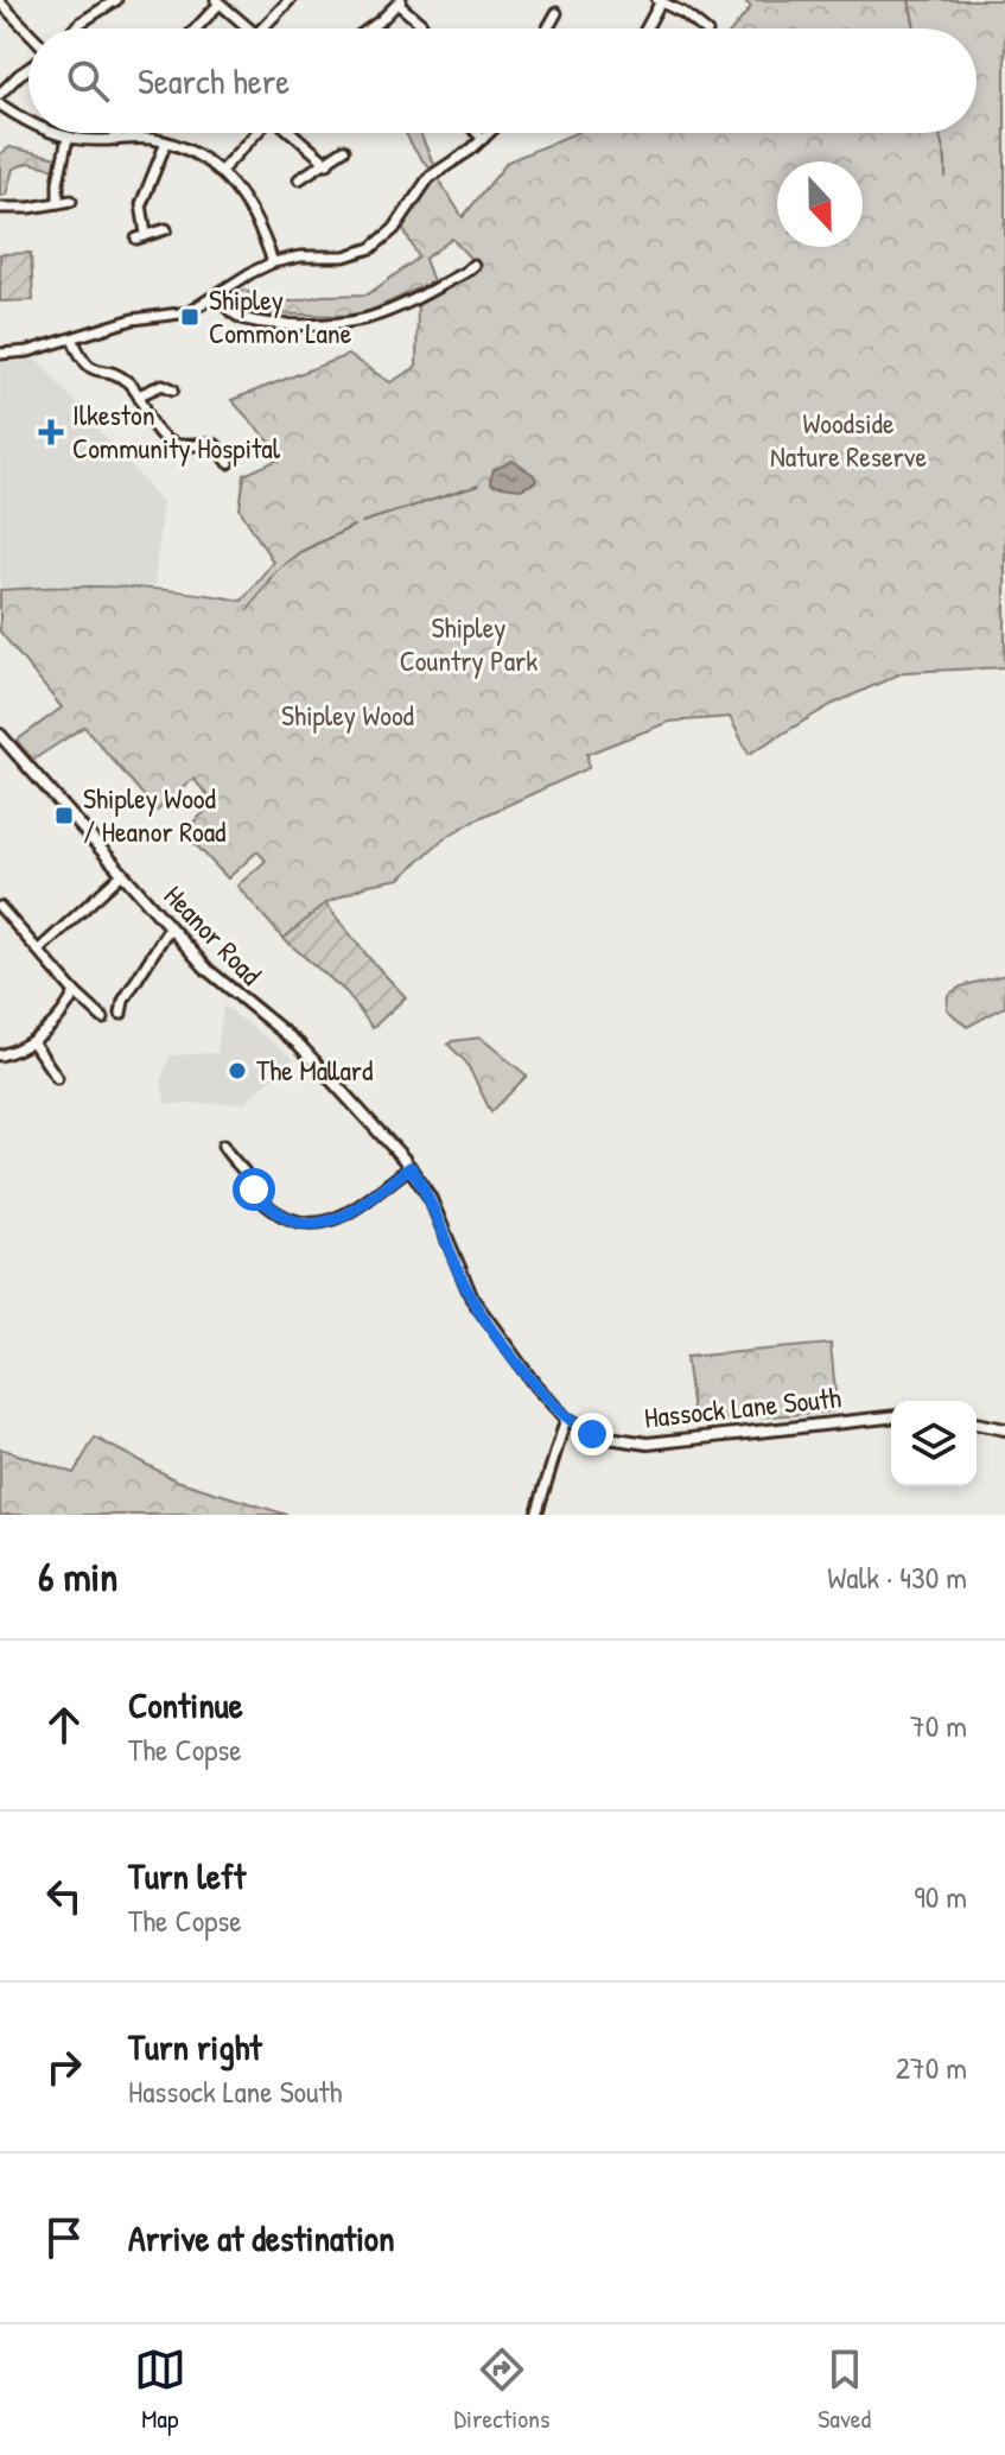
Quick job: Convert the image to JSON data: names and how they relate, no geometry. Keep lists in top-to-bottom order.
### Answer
{
  "streets": {
    "main road": ["Heanor Road", "Hassock Lane South"]
  },
  "crossings": [
    ["Heanor Road", "Hassock Lane South"]
  ],
  "parks": ["Woodside Nature Reserve", "Shipley Country Park", "Shipley Wood"],
  "places": {
    "transit": ["Shipley Common Lane", "Shipley Wood / Heanor Road"],
    "health": ["Ilkeston Community Hospital"],
    "other": ["The Mallard"]
  },
  "north": "bottom",
  "page": {
    "search": "Search here",
    "heading": ["6 min", "Walk · 430 m"],
    "list": [
      ["Continue", "The Copse", "70 m"],
      ["Turn left", "The Copse", "90 m"],
      ["Turn right", "Hassock Lane South", "270 m"],
      "Arrive at destination"
    ],
    "nav": ["Map", "Directions", "Saved"]
  }
}
